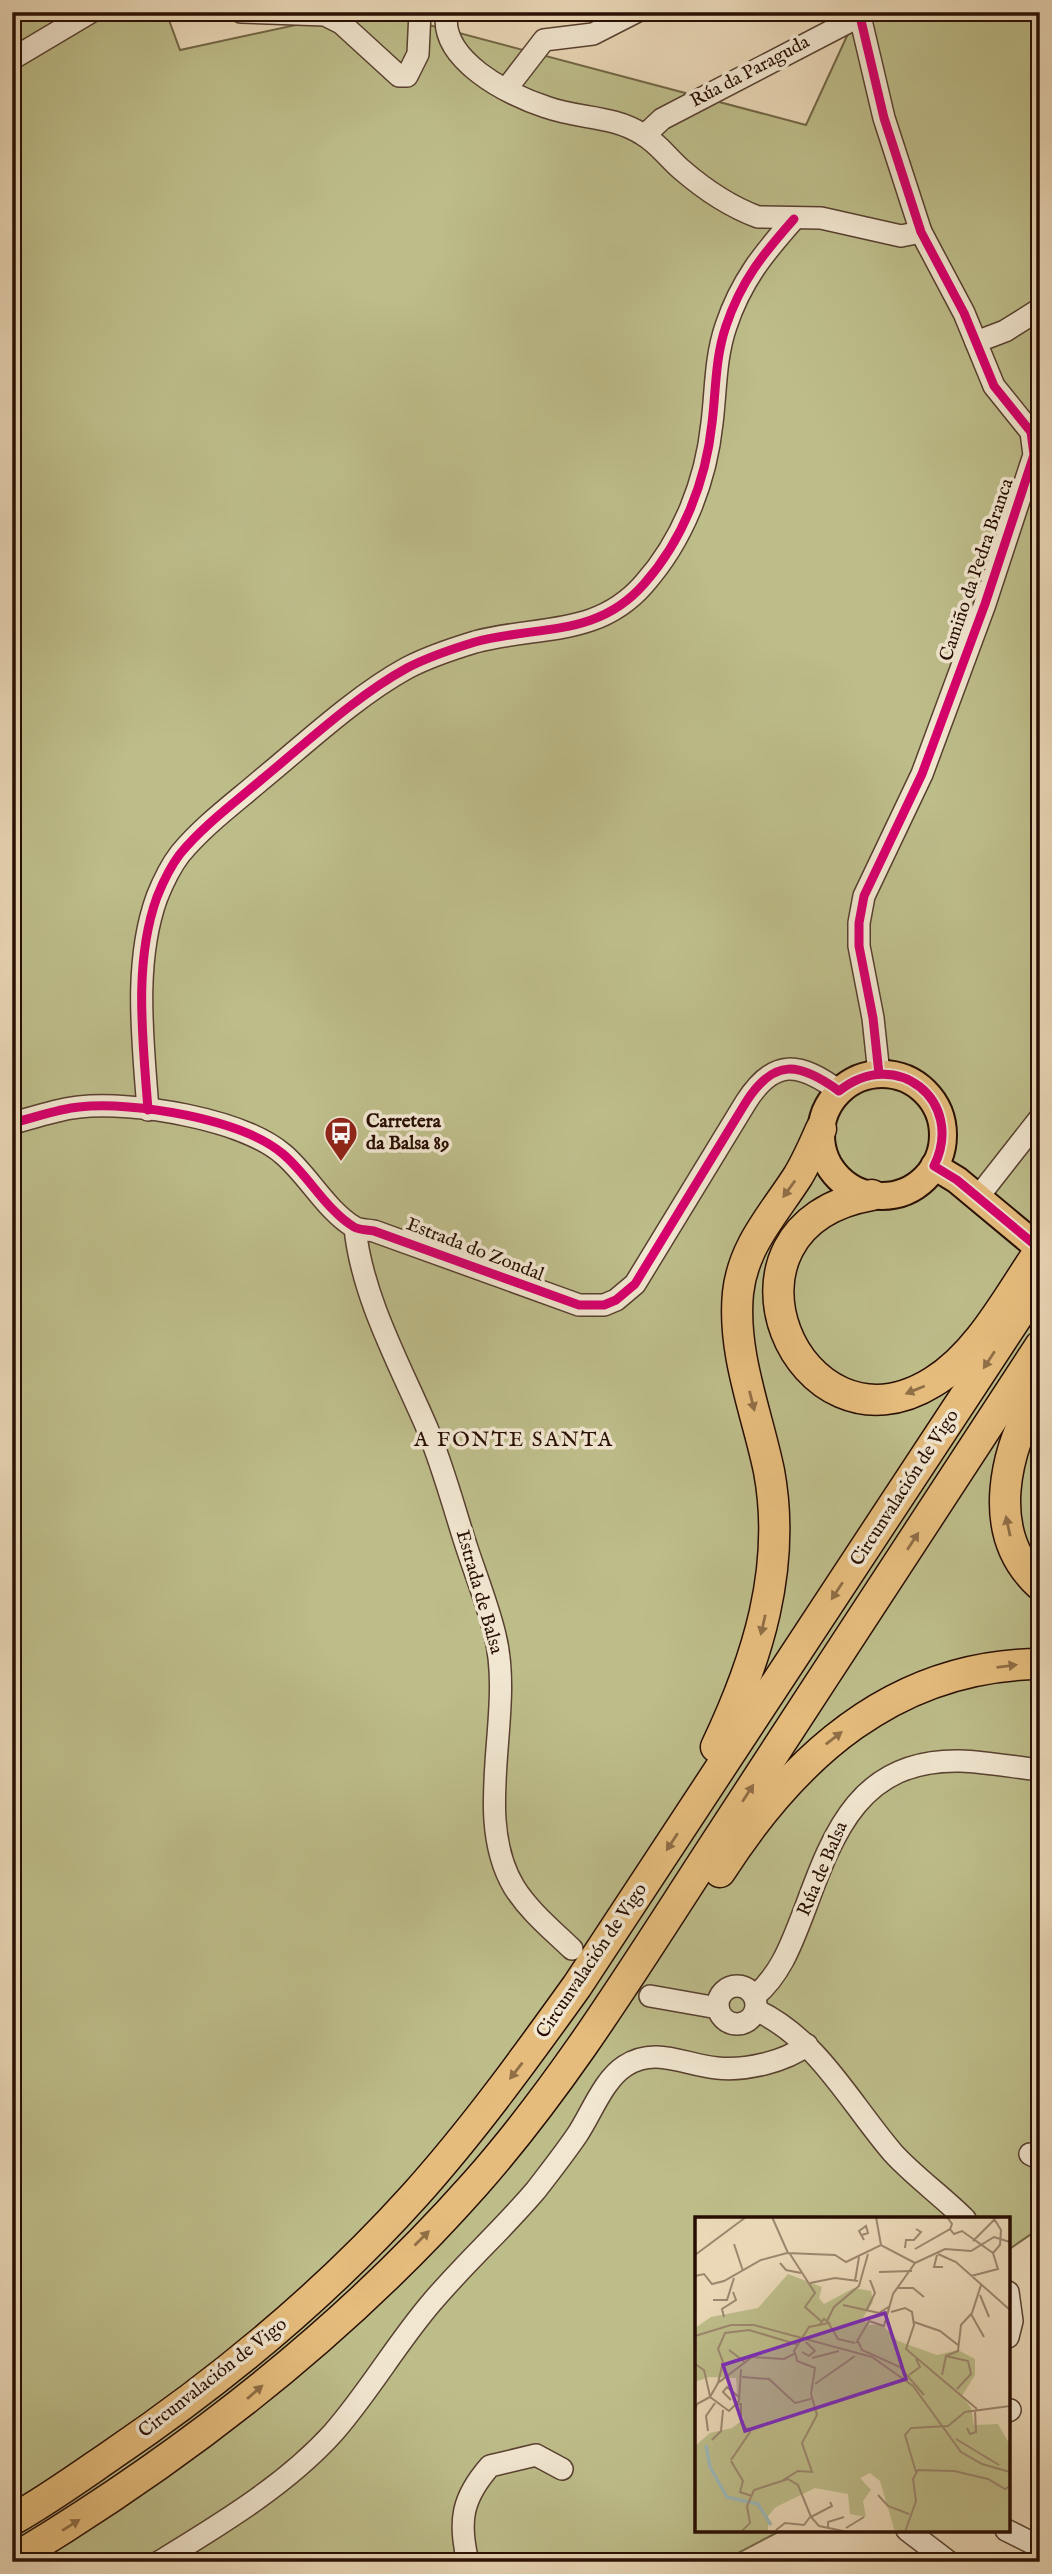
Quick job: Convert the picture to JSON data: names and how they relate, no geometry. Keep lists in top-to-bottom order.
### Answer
{
  "streets": {
    "highway": ["Circunvalación de Vigo"],
    "street": [
      "Rúa da Paraguda",
      "Camiño da Pedra Branca",
      "Estrada do Zondal",
      "Estrada de Balsa",
      "Rúa de Balsa"
    ]
  },
  "crossings": [
    ["Rúa da Paraguda", "Camiño da Pedra Branca"],
    ["Camiño da Pedra Branca", "Estrada do Zondal"],
    ["Estrada do Zondal", "Estrada de Balsa"]
  ],
  "districts": ["A FONTE SANTA"],
  "places": {
    "bus stop": ["Carretera da Balsa 89"]
  }
}
